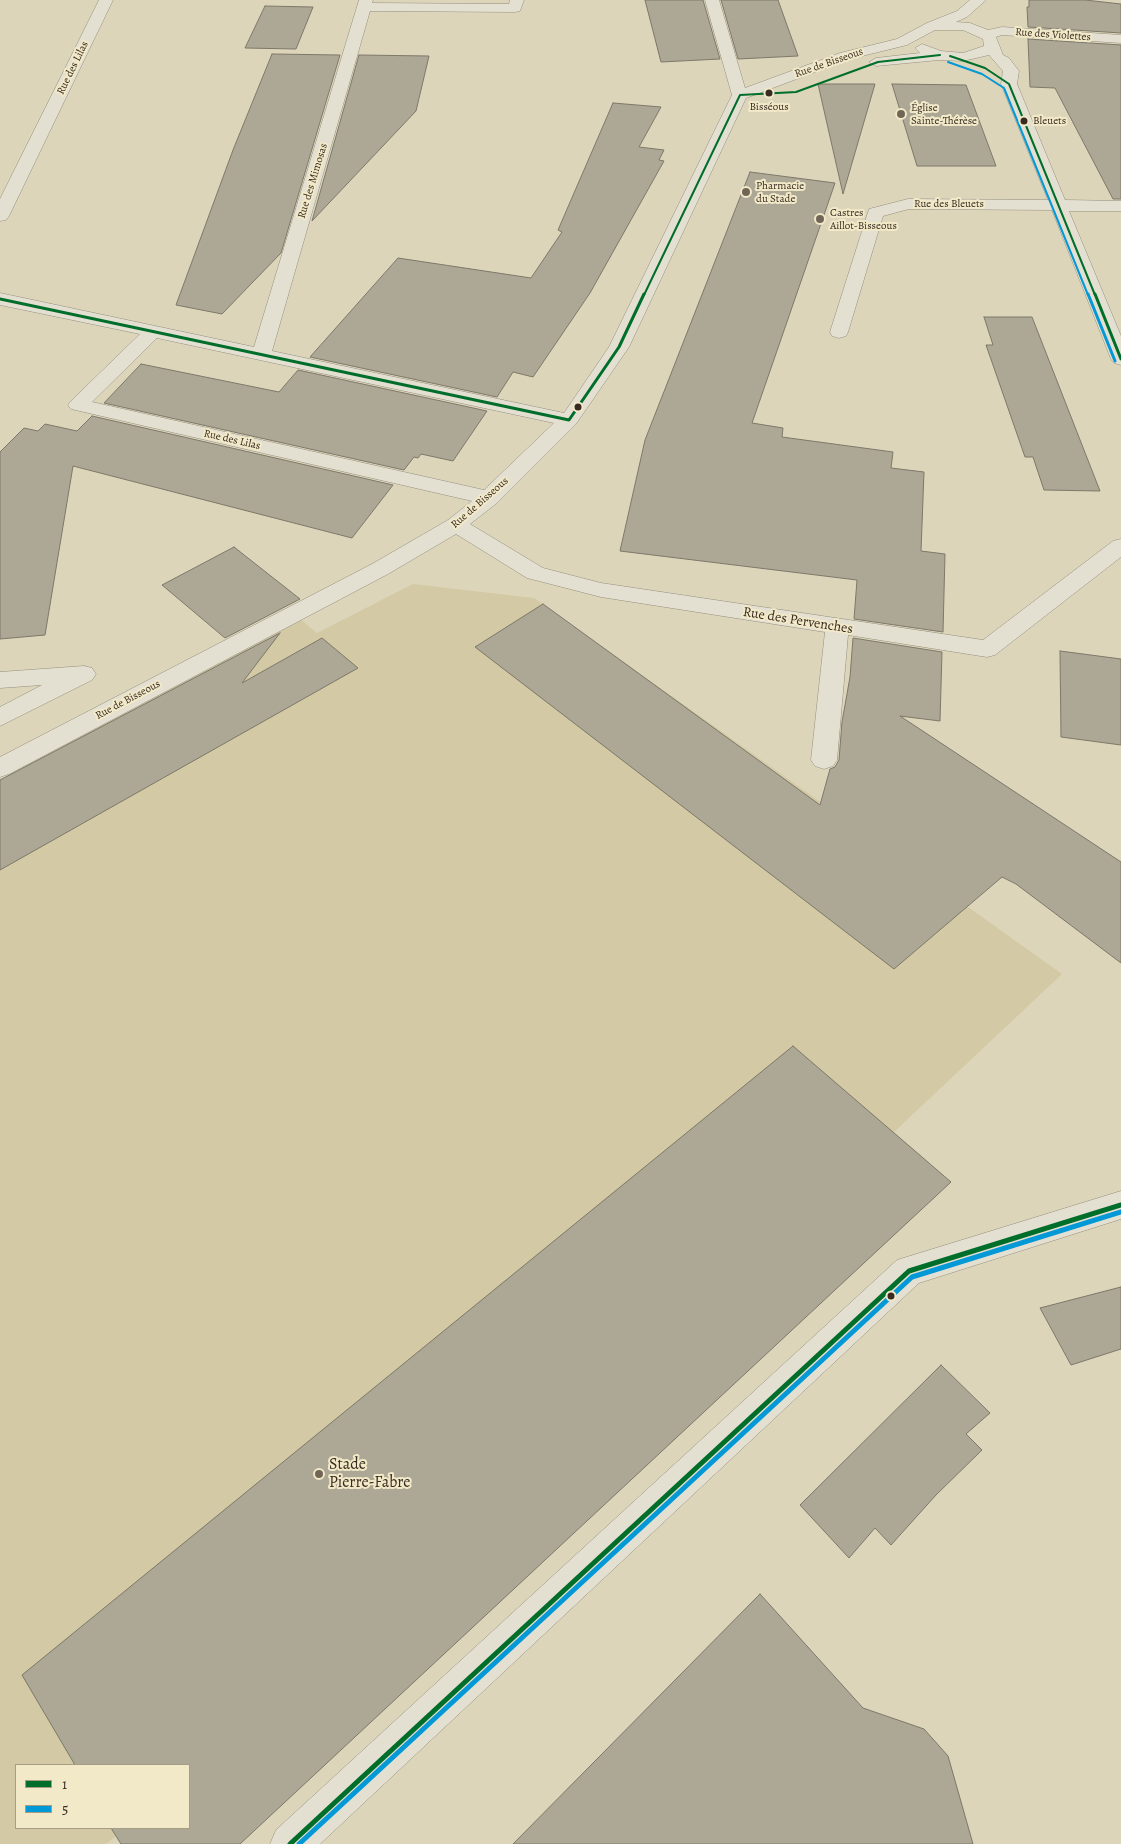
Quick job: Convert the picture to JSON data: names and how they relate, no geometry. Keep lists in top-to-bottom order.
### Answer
{
  "streets": {
    "street": [
      "Rue des Violettes",
      "Rue de Bisseous",
      "Rue des Lilas",
      "Rue des Mimosas",
      "Rue des Bleuets",
      "Rue des Pervenches"
    ]
  },
  "crossings": [
    ["Rue des Violettes", "Rue de Bisseous"],
    ["Rue de Bisseous", "Rue des Lilas"],
    ["Rue de Bisseous", "Rue des Pervenches"]
  ],
  "places": [
    "Bisséous",
    "Église Sainte-Thérèse",
    "Bleuets",
    "Pharmacie du Stade",
    "Castres Aillot-Bisseous",
    "Stade Pierre-Fabre"
  ],
  "lines": ["transit line 1", "transit line 5"],
  "legend": ["1", "5"]
}
